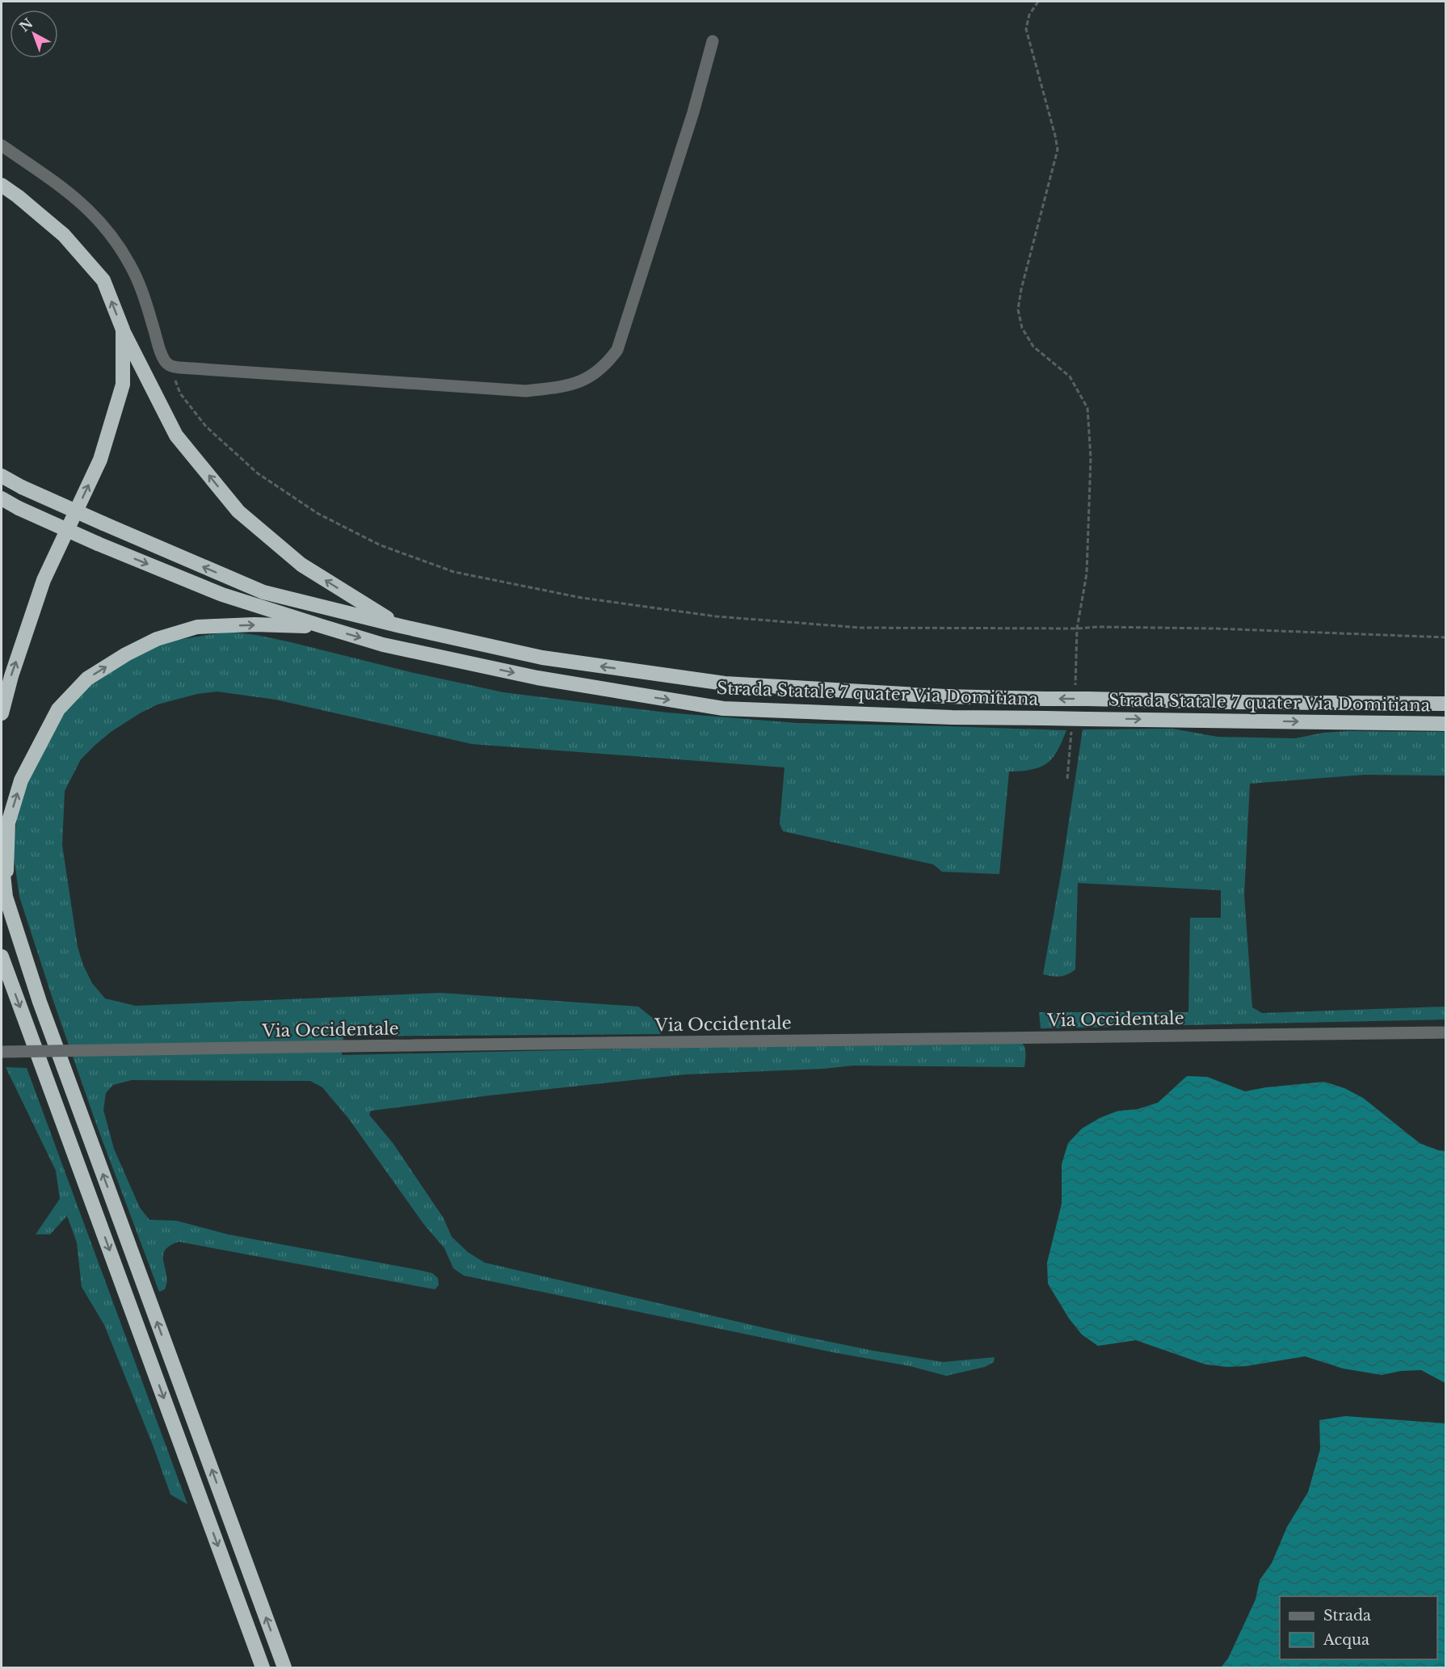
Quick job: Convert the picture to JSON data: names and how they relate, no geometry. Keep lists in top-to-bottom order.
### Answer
{
  "streets": {
    "highway": ["Strada Statale 7 quater Via Domitiana"],
    "street": ["Via Occidentale"]
  },
  "legend": ["Strada", "Acqua"],
  "north": "top left"
}
